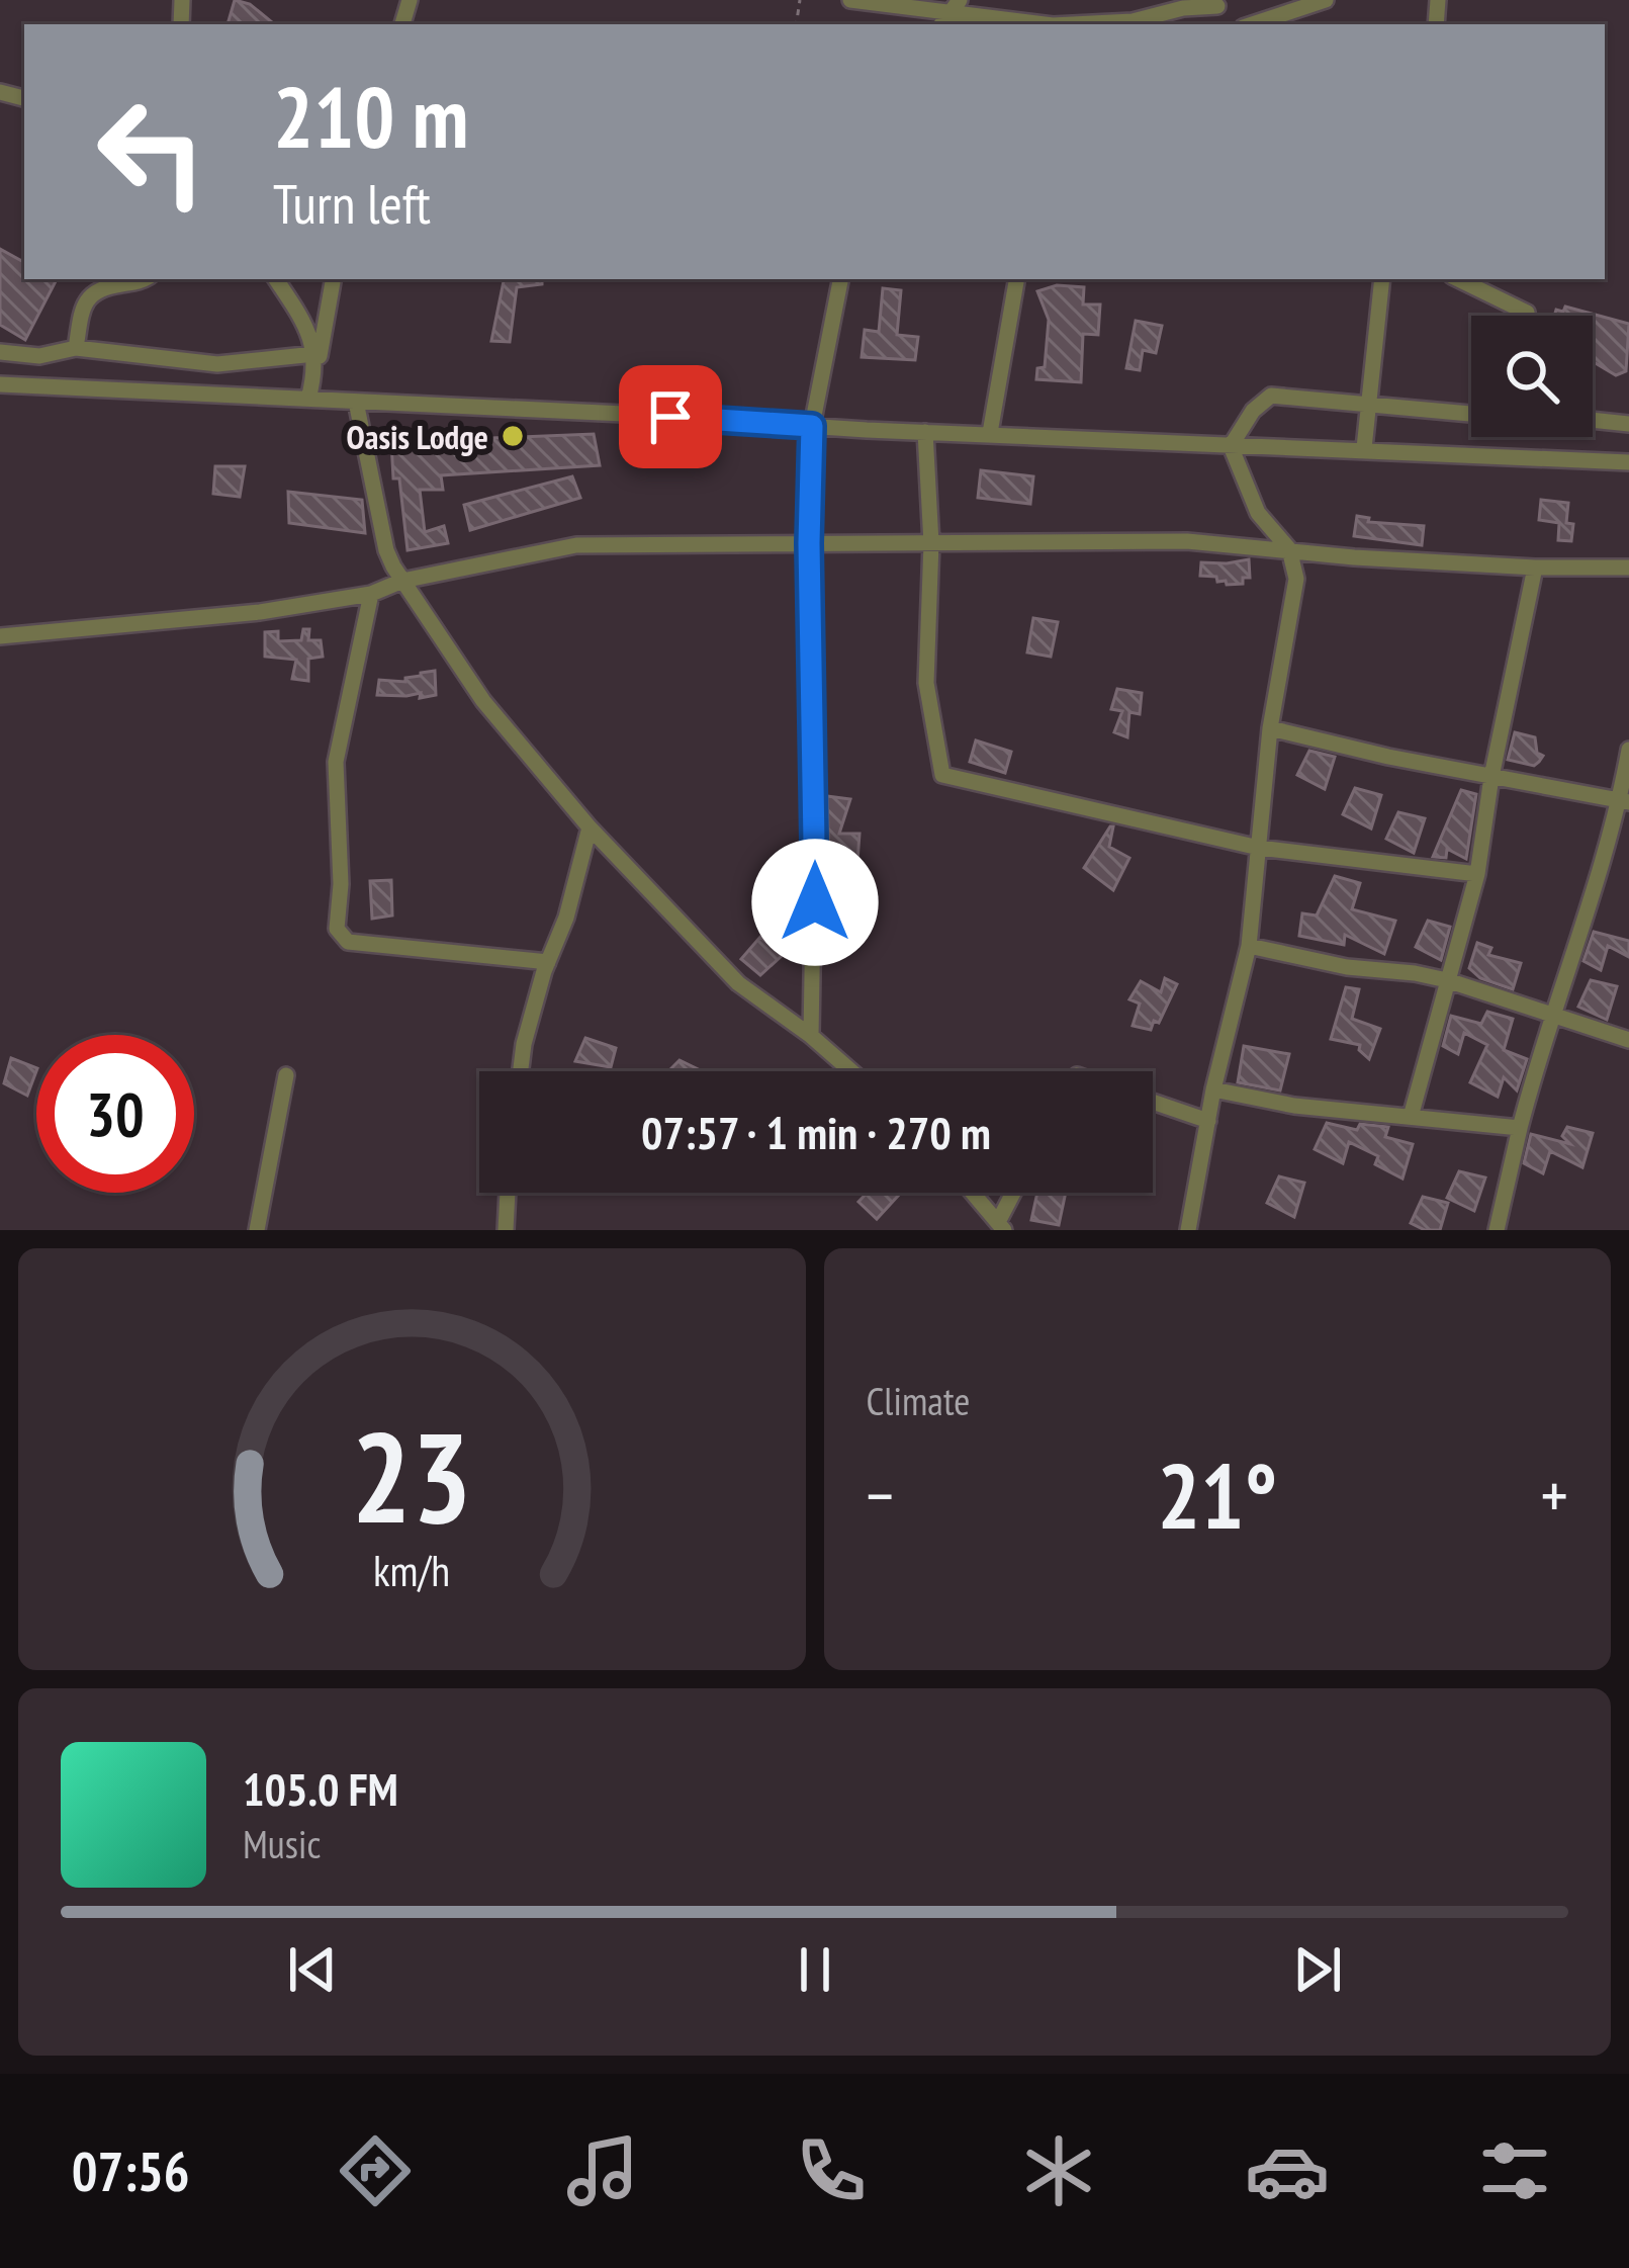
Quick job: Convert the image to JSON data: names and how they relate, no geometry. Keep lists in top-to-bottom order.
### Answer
{
  "places": ["Oasis Lodge"],
  "page": {
    "turn": ["210 m", "Turn left"],
    "limit": "30",
    "trip": "07:57 · 1 min · 270 m",
    "tile": "Climate",
    "heat": ["−", "21°", "+"],
    "song": ["105.0 FM", "Music"],
    "tabs": "07:56",
    "gauge": ["23", "km/h"]
  }
}
